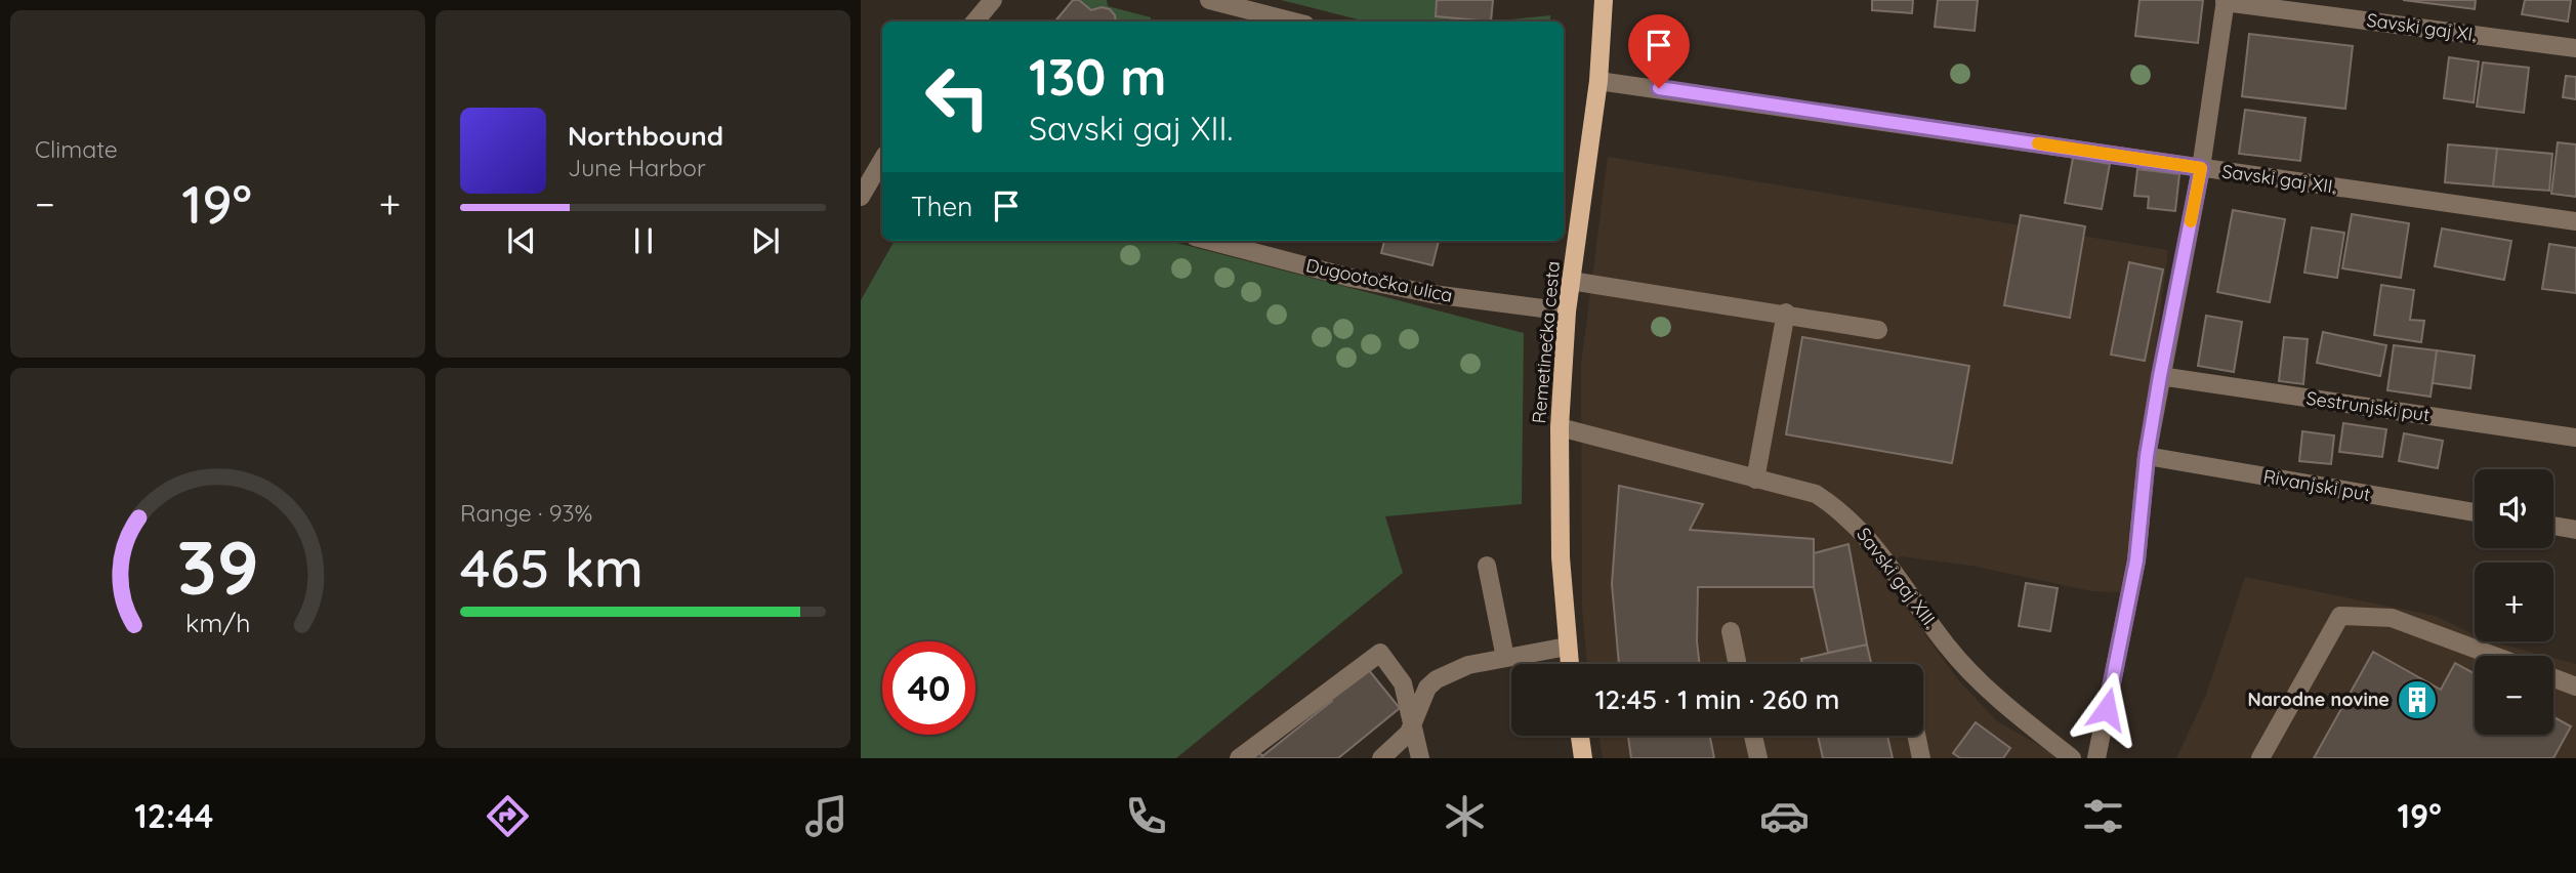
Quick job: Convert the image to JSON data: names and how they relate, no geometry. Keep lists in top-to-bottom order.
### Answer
{
  "streets": {
    "main road": ["Remetinečka cesta"],
    "street": [
      "Savski gaj XI.",
      "Savski gaj XII.",
      "Dugootočka ulica",
      "Sestrunjski put",
      "Rivanjski put",
      "Savski gaj XIII."
    ]
  },
  "crossings": [
    ["Savski gaj XII.", "Remetinečka cesta"],
    ["Dugootočka ulica", "Remetinečka cesta"],
    ["Remetinečka cesta", "Savski gaj XIII."]
  ],
  "places": {
    "building": ["Narodne novine"]
  },
  "page": {
    "tile": [
      "Climate",
      ["Range · 93%", "465 km"]
    ],
    "turn": ["130 m", "Savski gaj XII."],
    "song": ["Northbound", "June Harbor"],
    "then": "Then",
    "heat": ["−", "19°", "+"],
    "map_buttons": ["+", "−"],
    "limit": "40",
    "trip": "12:45 · 1 min · 260 m",
    "tabs": ["12:44", "19°"],
    "gauge": ["39", "km/h"]
  }
}
